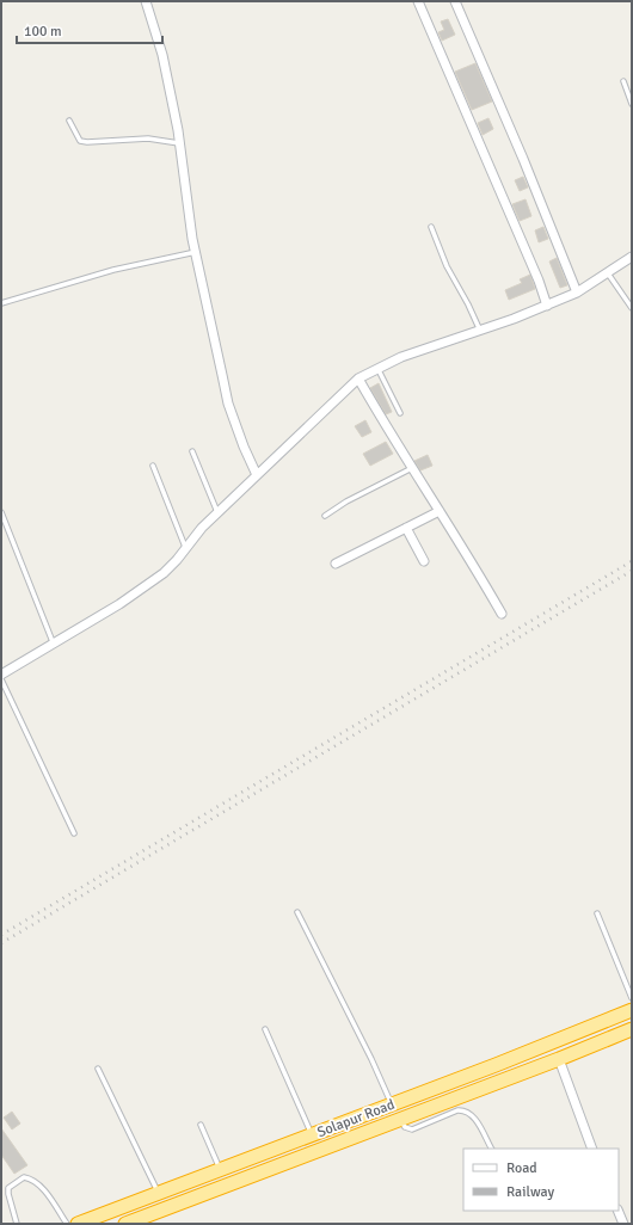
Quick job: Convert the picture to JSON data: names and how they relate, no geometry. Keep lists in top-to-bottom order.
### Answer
{
  "streets": {
    "highway": ["Solapur Road"]
  },
  "legend": ["Road", "Railway"],
  "scale_bar": "100 m"
}
